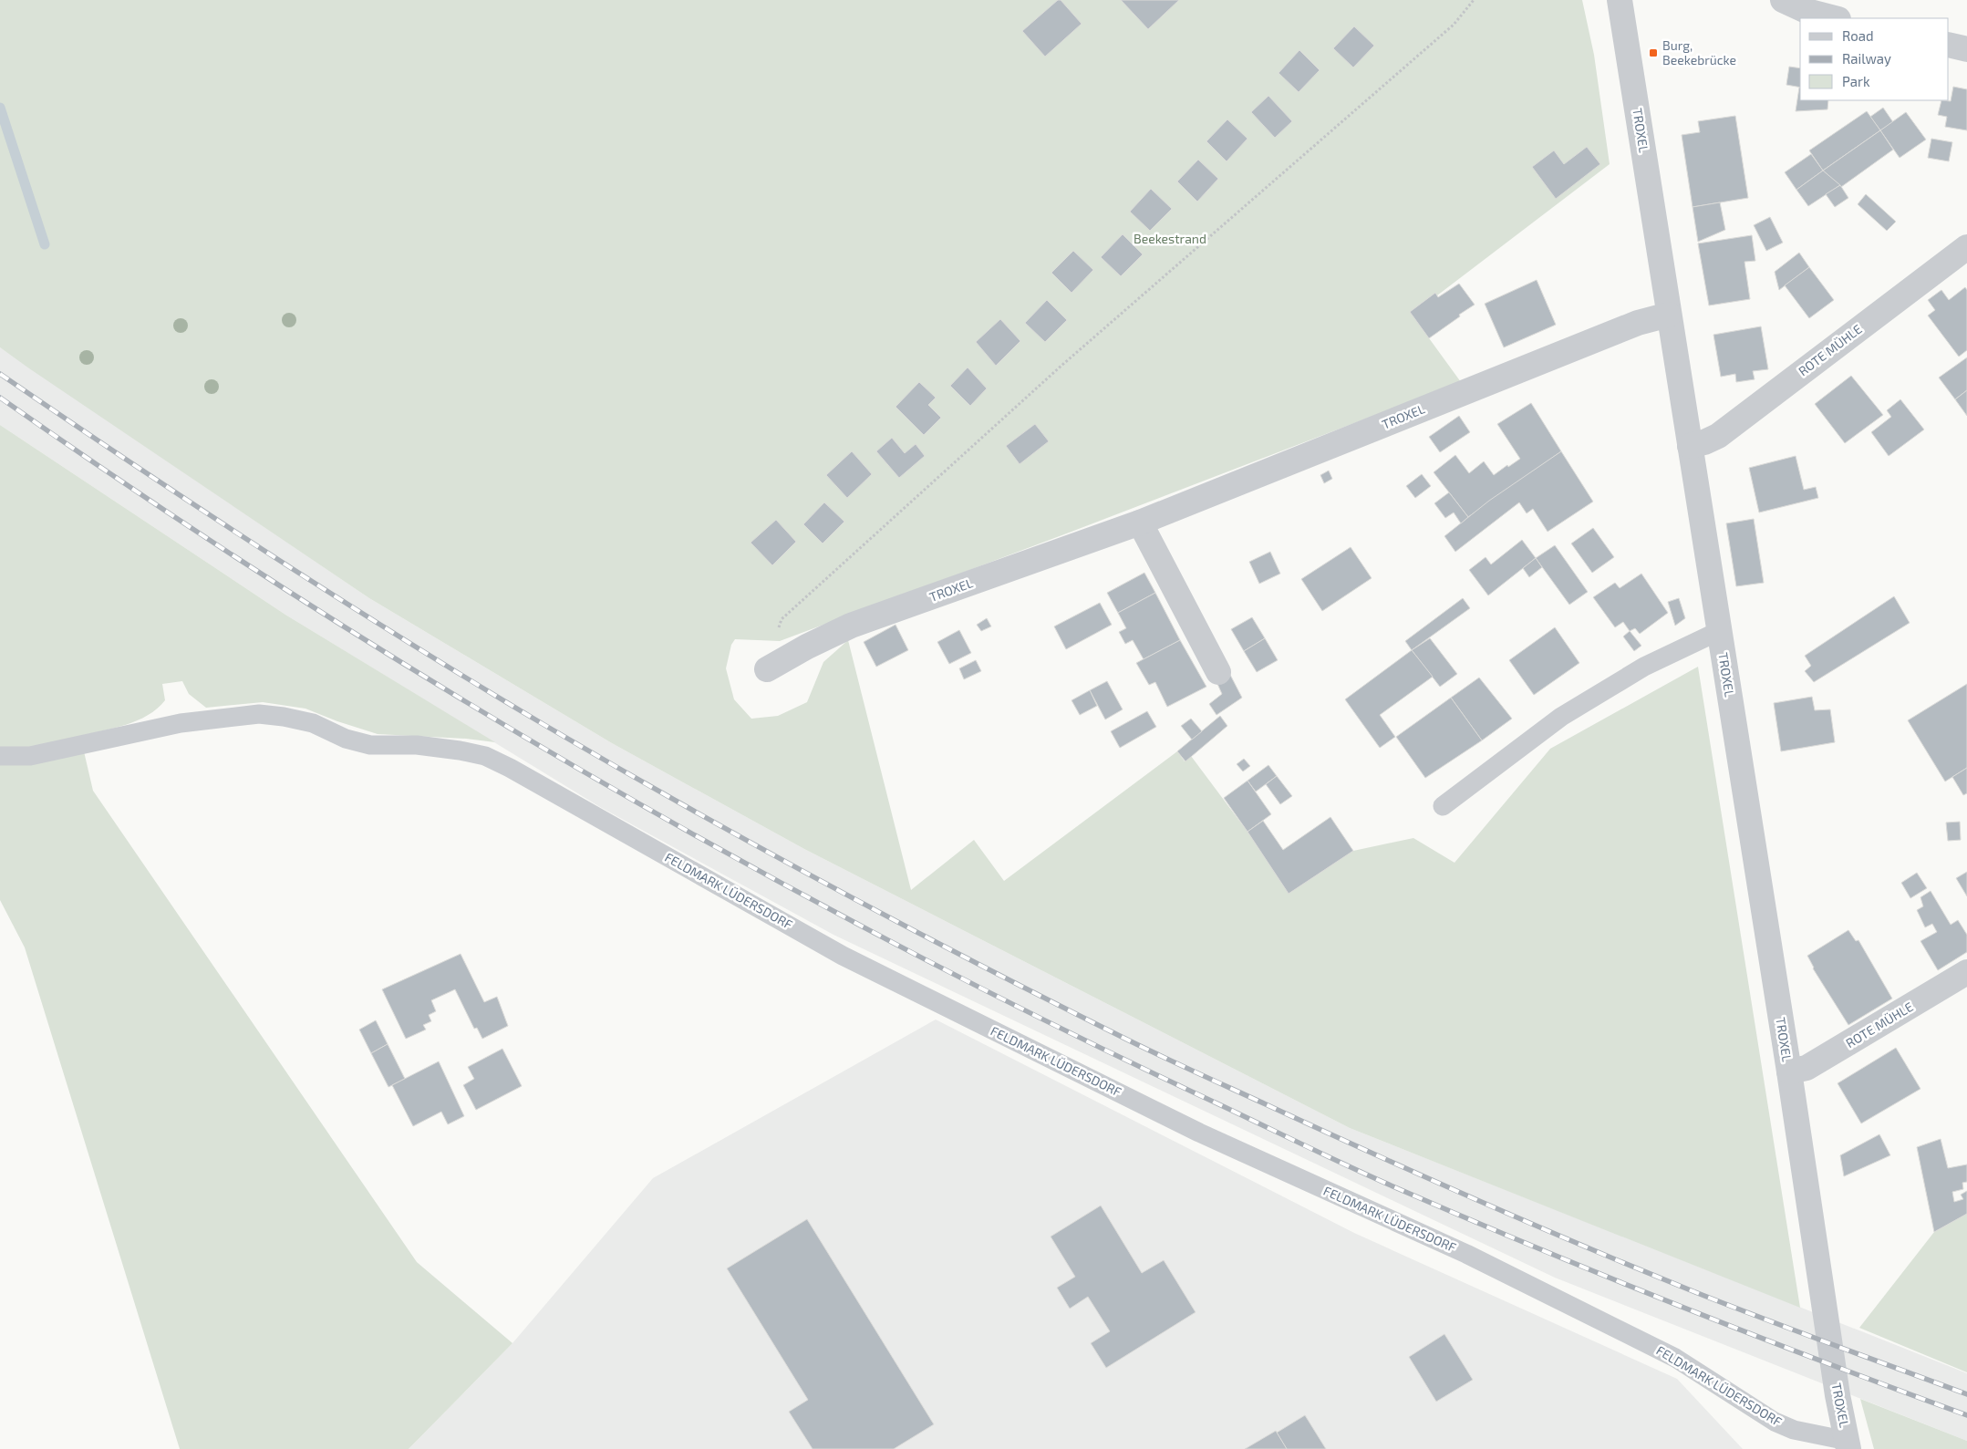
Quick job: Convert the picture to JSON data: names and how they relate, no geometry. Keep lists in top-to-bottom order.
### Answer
{
  "streets": {
    "street": ["TROXEL", "ROTE MÜHLE"],
    "lane": ["FELDMARK LÜDERSDORF"]
  },
  "crossings": [
    ["TROXEL", "ROTE MÜHLE"],
    ["TROXEL", "FELDMARK LÜDERSDORF"]
  ],
  "parks": ["Beekestrand"],
  "places": {
    "transit": ["Burg, Beekebrücke"]
  },
  "legend": ["Road", "Railway", "Park"]
}
